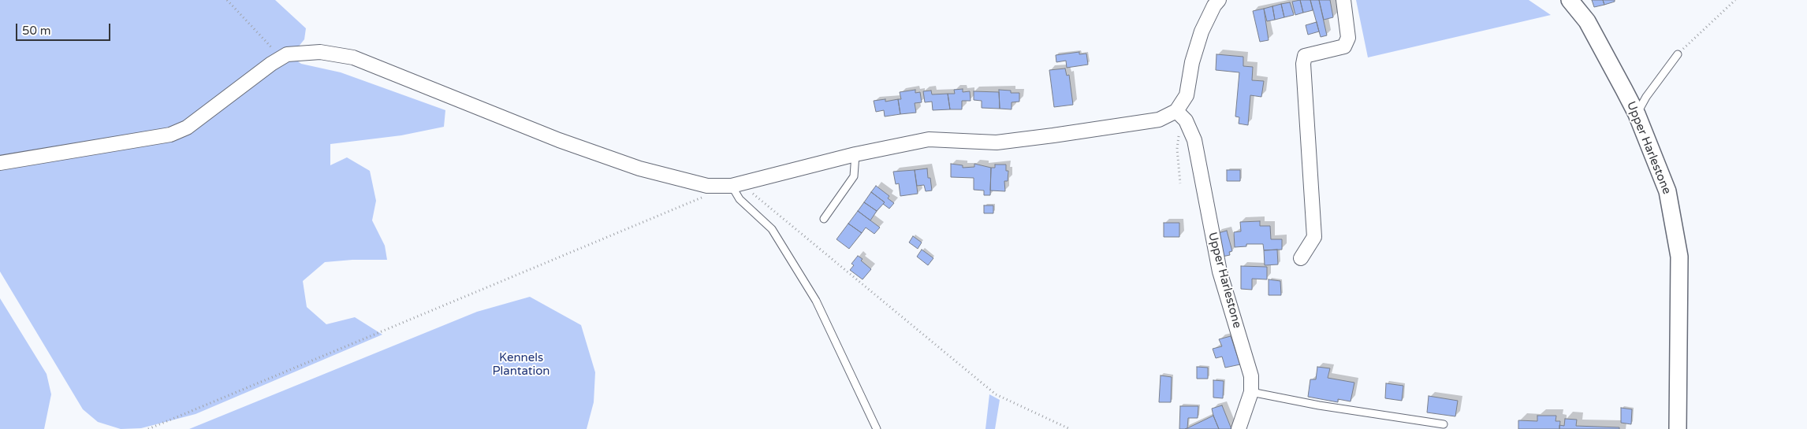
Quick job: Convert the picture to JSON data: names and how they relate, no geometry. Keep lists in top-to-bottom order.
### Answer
{
  "streets": {
    "street": ["Upper Harlestone"]
  },
  "parks": ["Kennels Plantation"],
  "scale_bar": "50 m"
}
